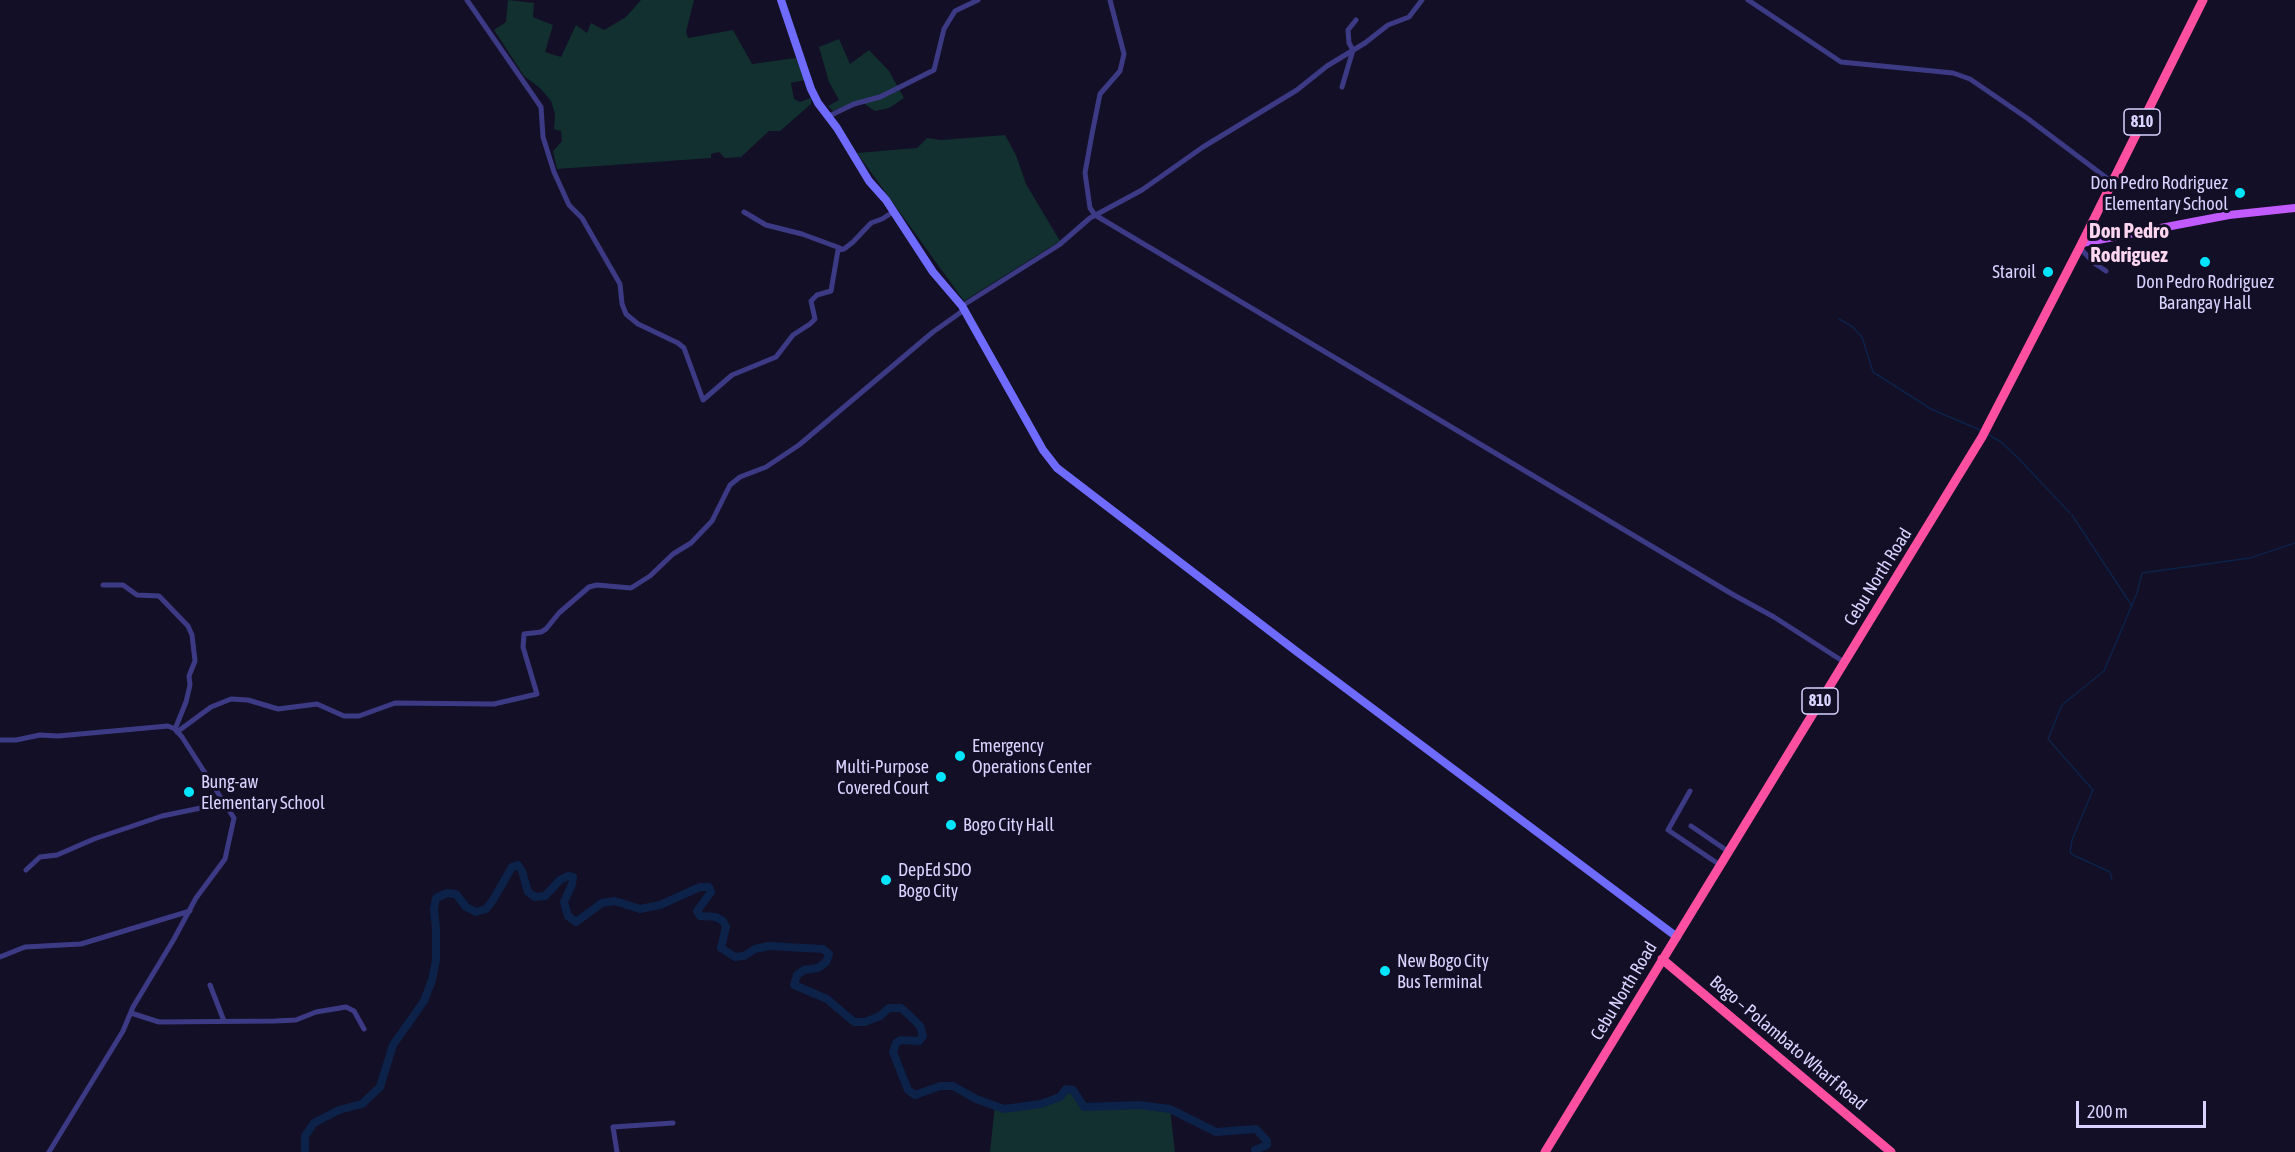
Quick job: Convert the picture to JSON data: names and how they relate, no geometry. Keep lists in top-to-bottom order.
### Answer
{
  "streets": {
    "highway": ["810", "Cebu North Road", "Bogo – Polambato Wharf Road"]
  },
  "crossings": [
    ["Cebu North Road", "Bogo – Polambato Wharf Road"]
  ],
  "districts": ["Don Pedro Rodriguez"],
  "places": [
    "Don Pedro Rodriguez Elementary School",
    "Don Pedro Rodriguez Barangay Hall",
    "Staroil",
    "Emergency Operations Center",
    "Multi-Purpose Covered Court",
    "Bung-aw Elementary School",
    "Bogo City Hall",
    "DepEd SDO Bogo City",
    "New Bogo City Bus Terminal"
  ],
  "scale_bar": "200 m"
}
